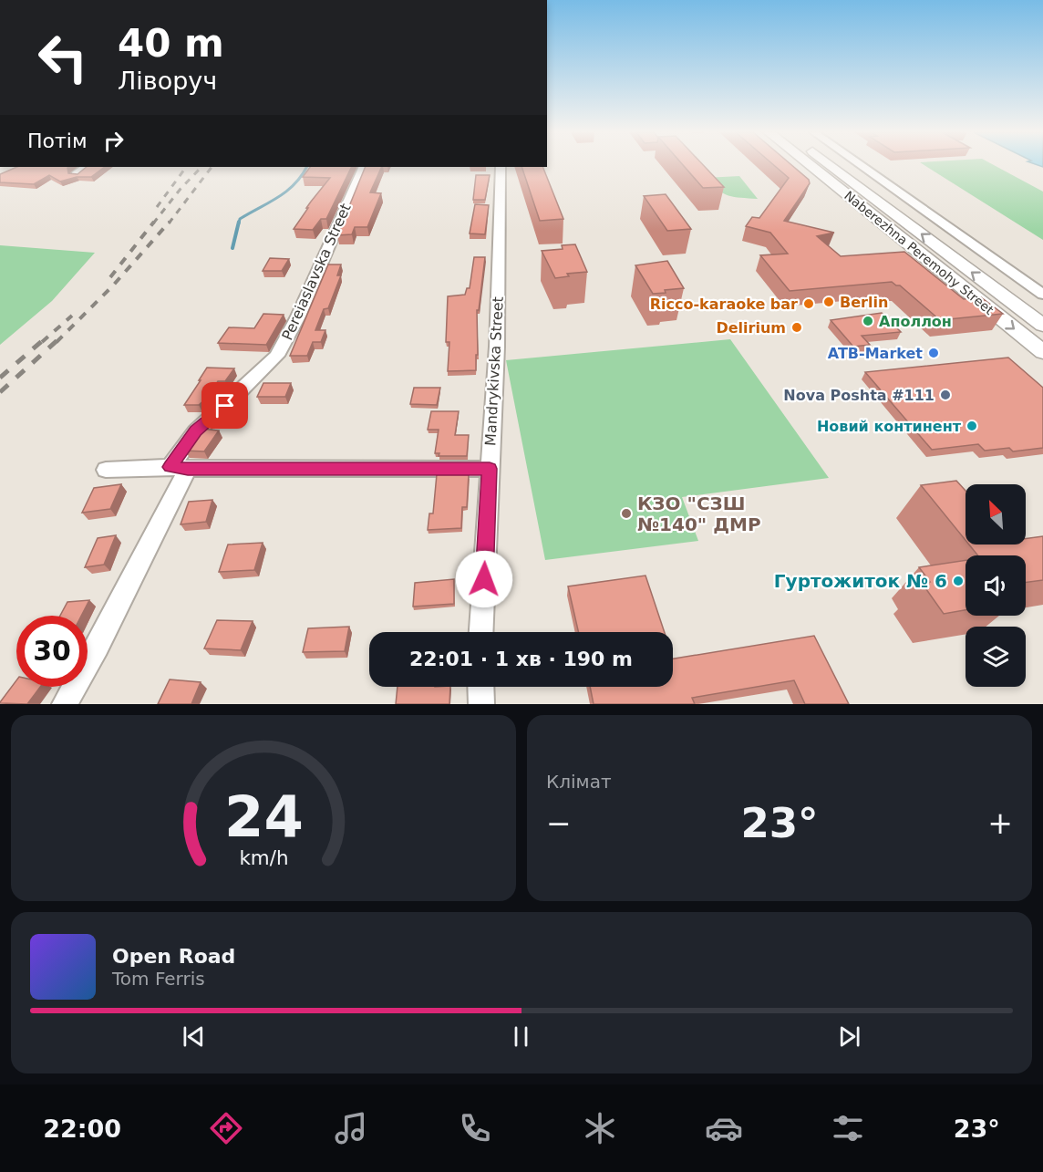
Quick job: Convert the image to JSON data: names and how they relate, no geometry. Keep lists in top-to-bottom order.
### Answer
{
  "streets": {
    "main road": ["Naberezhna Peremohy Street"],
    "street": ["Pereiaslavska Street", "Mandrykivska Street"]
  },
  "places": [
    "Berlin",
    "Ricco-karaoke bar",
    "Аполлон",
    "Delirium",
    "ATB-Market",
    "Nova Poshta #111",
    "Новий континент",
    "КЗО \"СЗШ №140\" ДМР",
    "Гуртожиток № 6"
  ],
  "north": "top left",
  "page": {
    "turn": ["40 m", "Ліворуч"],
    "then": "Потім",
    "limit": "30",
    "trip": "22:01 · 1 хв · 190 m",
    "tile": "Клімат",
    "heat": ["−", "23°", "+"],
    "song": ["Open Road", "Tom Ferris"],
    "tabs": ["22:00", "23°"],
    "gauge": ["24", "km/h"]
  }
}
